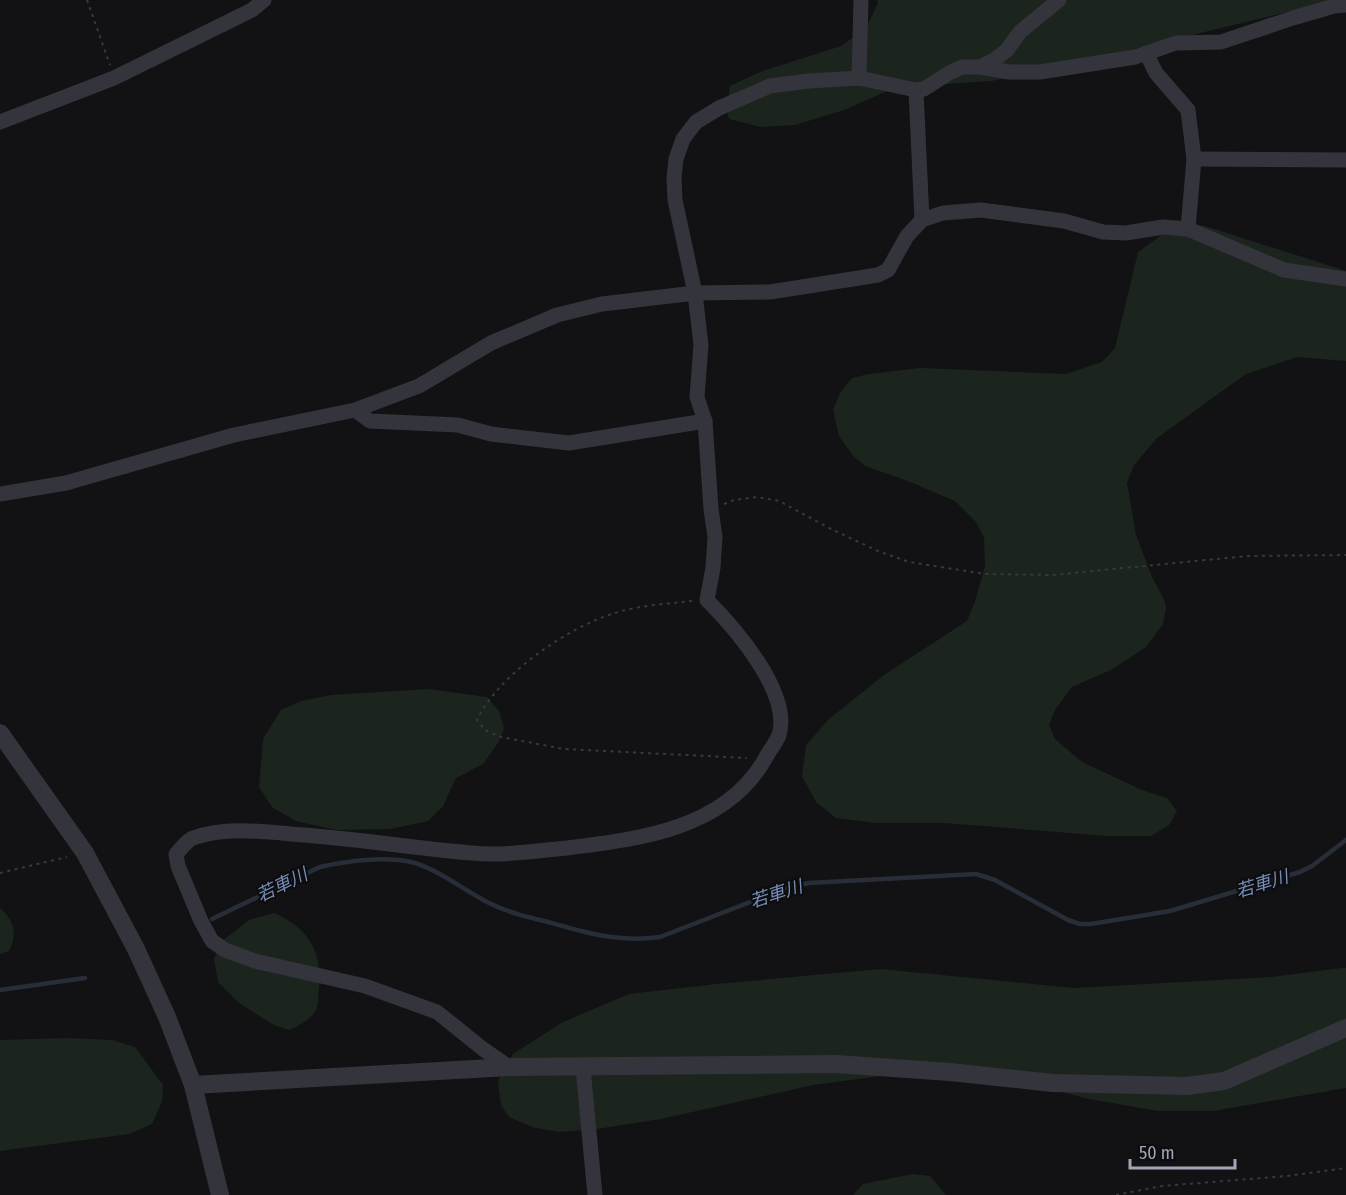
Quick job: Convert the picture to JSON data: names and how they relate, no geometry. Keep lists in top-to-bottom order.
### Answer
{
  "water": ["若車川"],
  "scale_bar": "50 m"
}
